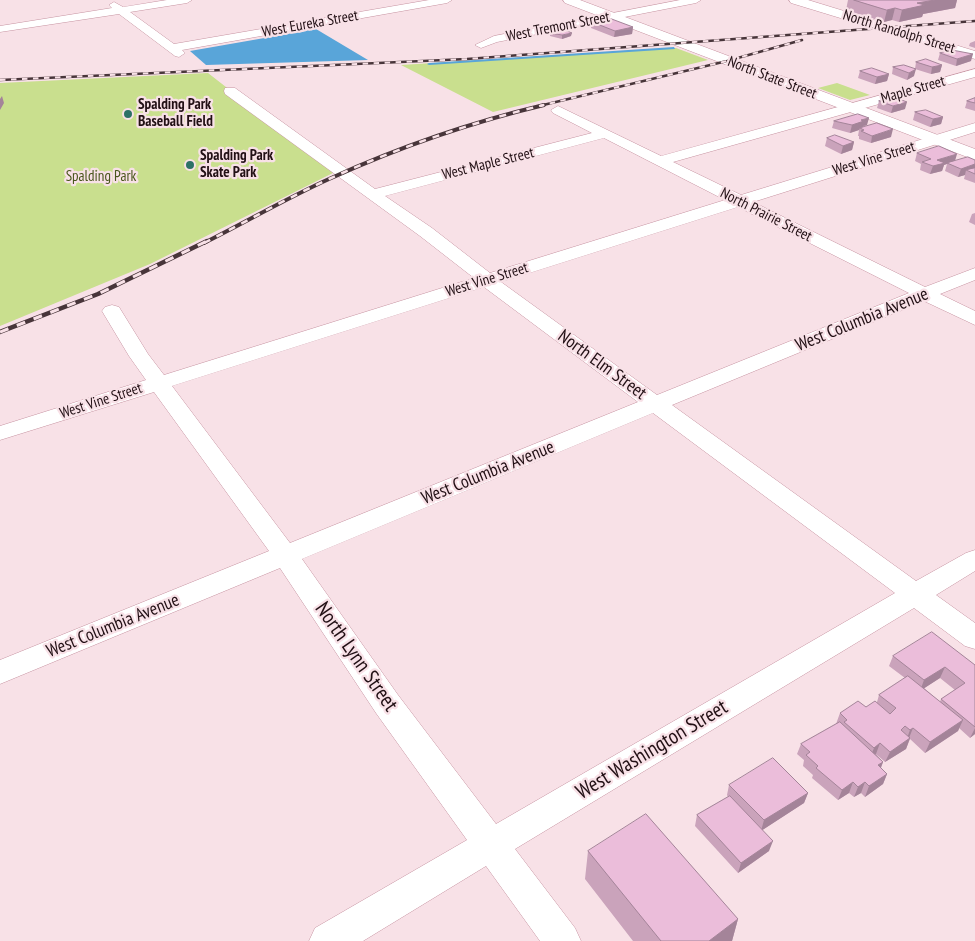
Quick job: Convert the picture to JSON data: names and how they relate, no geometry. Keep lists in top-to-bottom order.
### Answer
{
  "streets": {
    "main road": ["North Randolph Street", "North State Street"],
    "street": [
      "West Eureka Street",
      "West Tremont Street",
      "Maple Street",
      "West Vine Street",
      "West Maple Street",
      "North Prairie Street",
      "West Columbia Avenue",
      "North Elm Street",
      "North Lynn Street",
      "West Washington Street"
    ]
  },
  "crossings": [
    ["West Tremont Street", "North State Street"],
    ["North State Street", "Maple Street"],
    ["North State Street", "West Vine Street"],
    ["West Vine Street", "North Prairie Street"],
    ["West Vine Street", "North Elm Street"],
    ["West Vine Street", "North Lynn Street"],
    ["West Maple Street", "North Prairie Street"],
    ["West Maple Street", "North Elm Street"],
    ["North Prairie Street", "West Columbia Avenue"],
    ["West Columbia Avenue", "North Elm Street"],
    ["West Columbia Avenue", "North Lynn Street"],
    ["North Elm Street", "West Washington Street"],
    ["North Lynn Street", "West Washington Street"]
  ],
  "parks": ["Spalding Park"],
  "places": ["Spalding Park Baseball Field", "Spalding Park Skate Park"]
}
